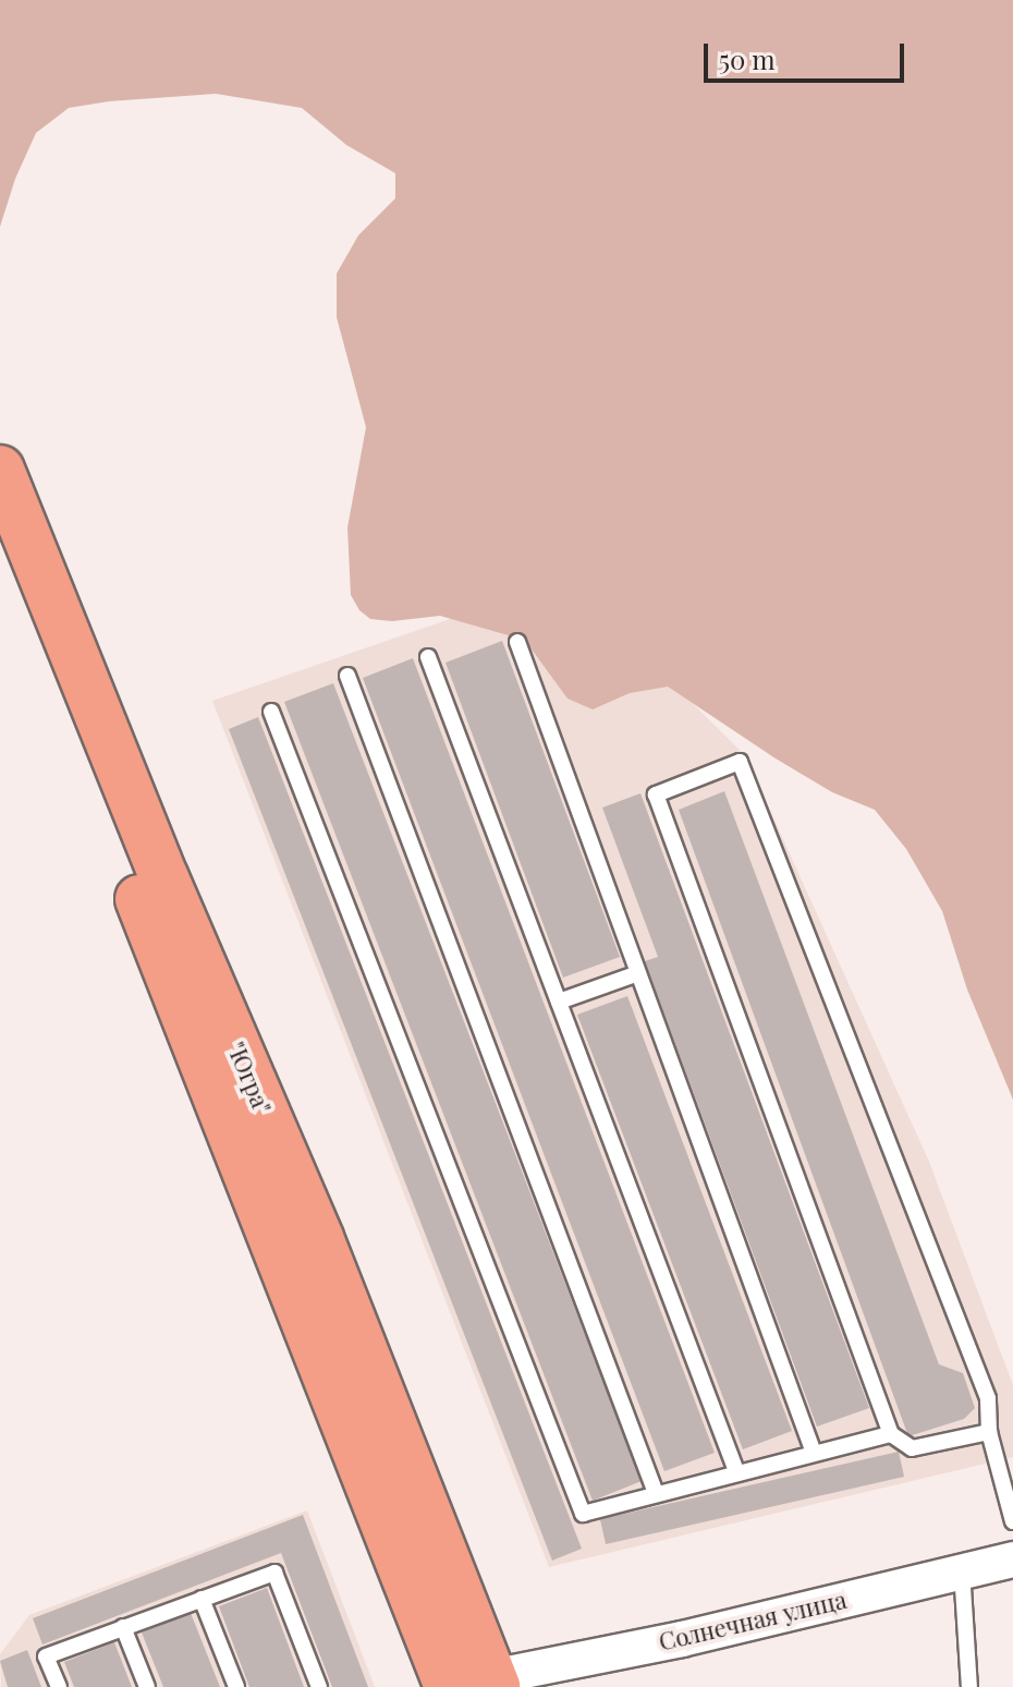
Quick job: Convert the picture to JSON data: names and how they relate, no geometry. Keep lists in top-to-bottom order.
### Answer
{
  "streets": {
    "highway": ["\"Югра\""],
    "street": ["Солнечная улица"]
  },
  "crossings": [
    ["\"Югра\"", "Солнечная улица"]
  ],
  "scale_bar": "50 m"
}
